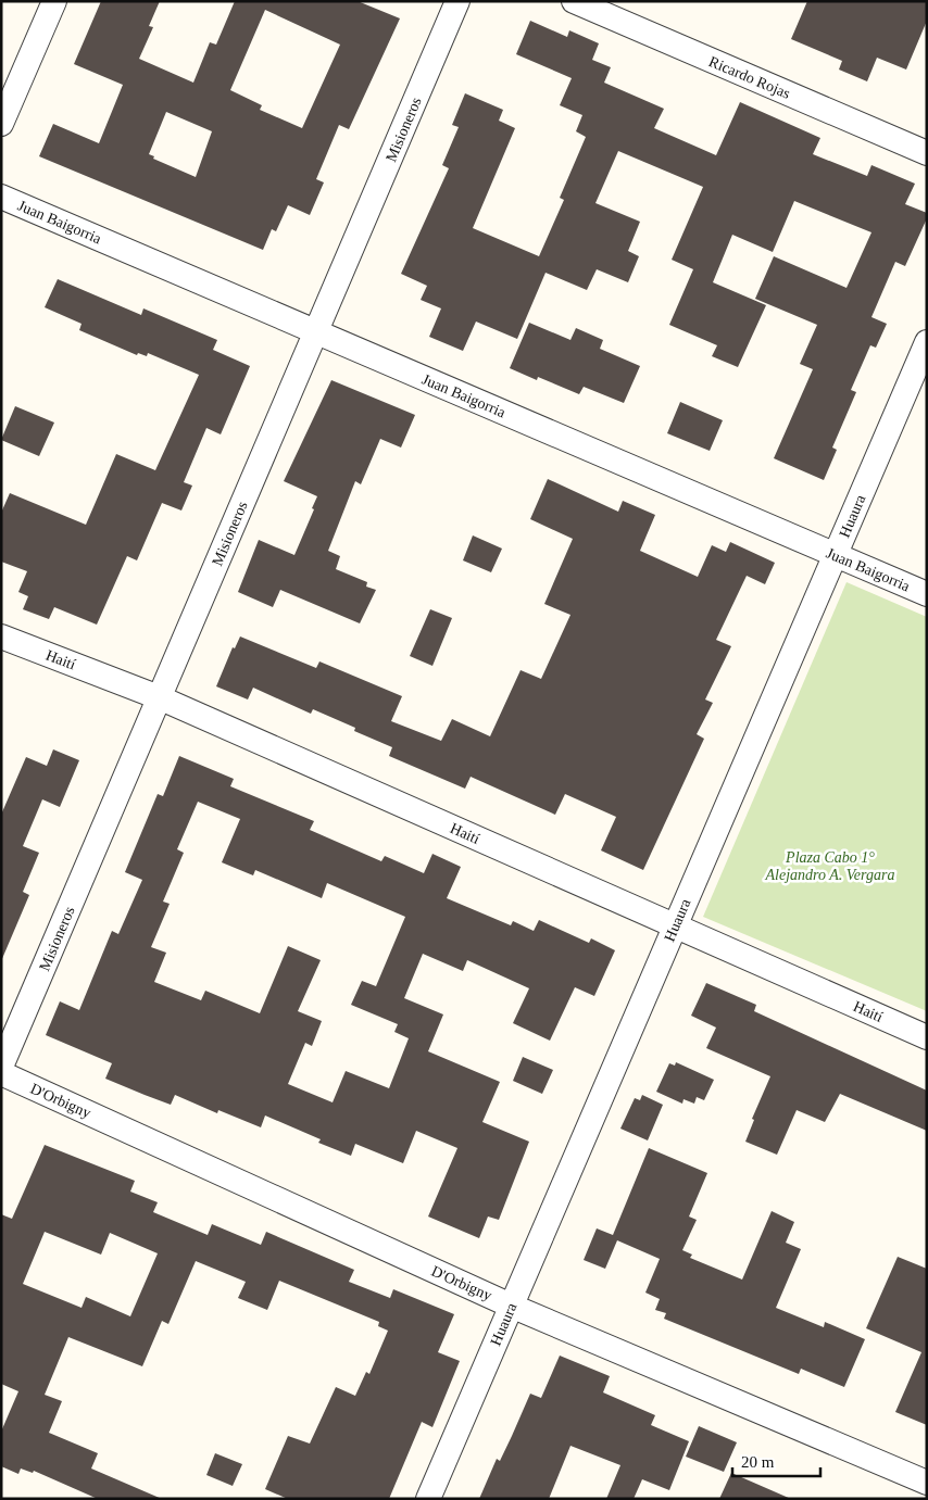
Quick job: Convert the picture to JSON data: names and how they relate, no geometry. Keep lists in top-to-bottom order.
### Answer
{
  "streets": {
    "street": [
      "Ricardo Rojas",
      "Misioneros",
      "Juan Baigorria",
      "Huaura",
      "Haití",
      "D'Orbigny"
    ]
  },
  "crossings": [
    ["Misioneros", "Juan Baigorria"],
    ["Misioneros", "Haití"],
    ["Juan Baigorria", "Huaura"],
    ["Huaura", "Haití"],
    ["Huaura", "D'Orbigny"]
  ],
  "parks": ["Plaza Cabo 1° Alejandro A. Vergara"],
  "scale_bar": "20 m"
}
